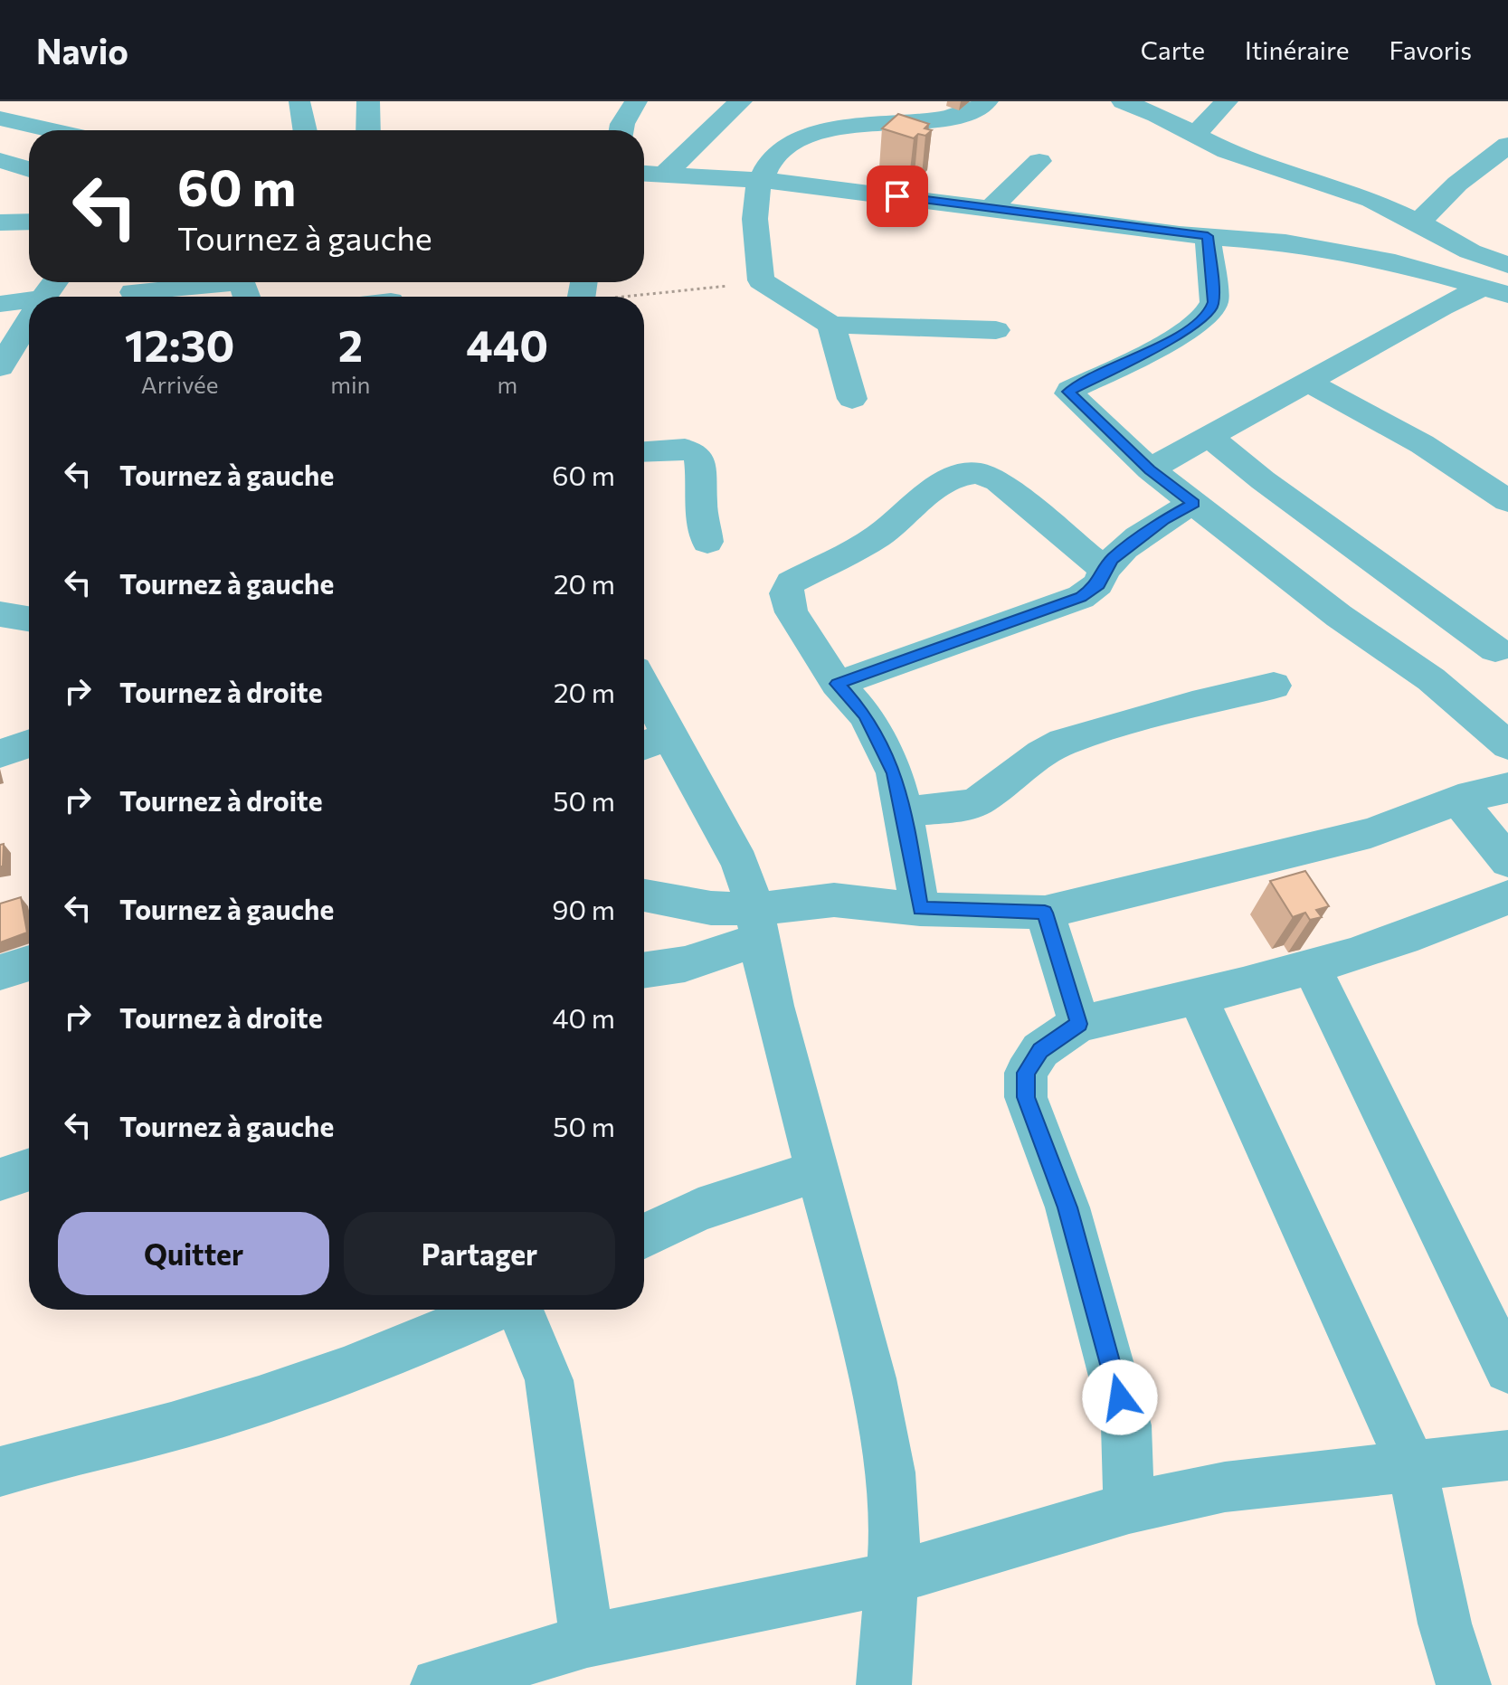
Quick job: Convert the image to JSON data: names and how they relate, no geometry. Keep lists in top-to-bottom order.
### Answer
{
  "page": {
    "header": "Navio",
    "nav": ["Carte", "Itinéraire", "Favoris"],
    "turn": ["60 m", "Tournez à gauche"],
    "eta": [
      "12:30",
      "Arrivée",
      "2",
      "min",
      "440",
      "m"
    ],
    "list": [
      {
        "name": "Tournez à gauche",
        "value": "60 m"
      },
      {
        "name": "Tournez à gauche",
        "value": "20 m"
      },
      {
        "name": "Tournez à droite",
        "value": "20 m"
      },
      {
        "name": "Tournez à droite",
        "value": "50 m"
      },
      {
        "name": "Tournez à gauche",
        "value": "90 m"
      },
      {
        "name": "Tournez à droite",
        "value": "40 m"
      },
      {
        "name": "Tournez à gauche",
        "value": "50 m"
      }
    ],
    "buttons": ["Quitter", "Partager"]
  }
}
